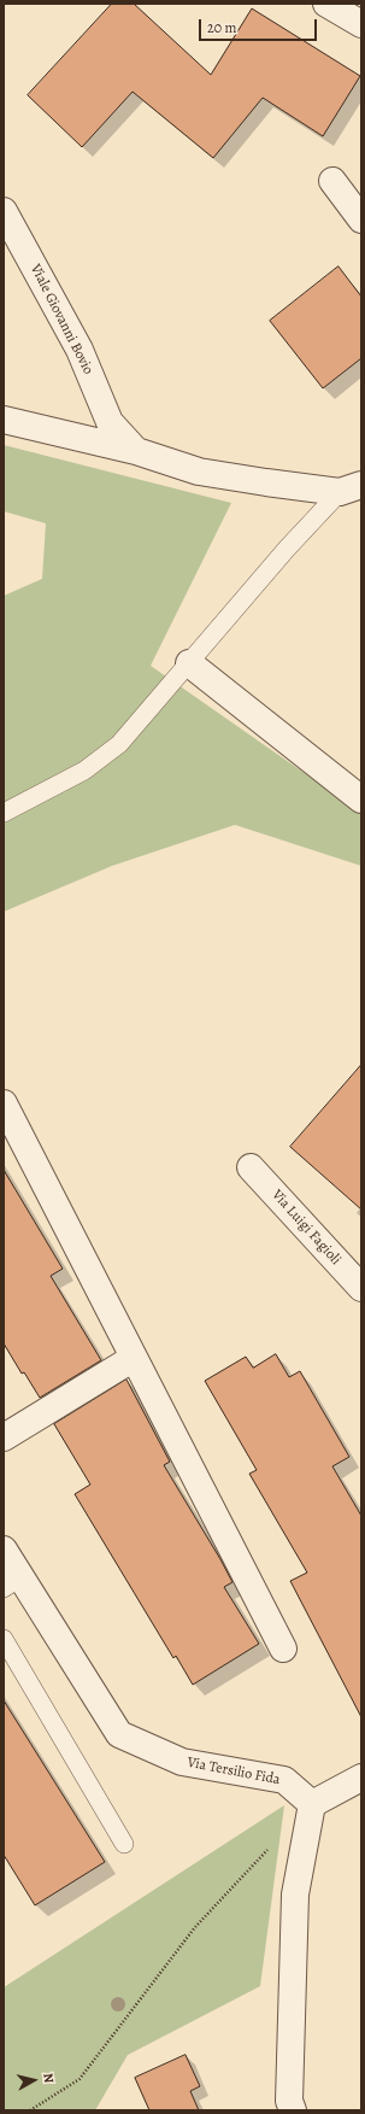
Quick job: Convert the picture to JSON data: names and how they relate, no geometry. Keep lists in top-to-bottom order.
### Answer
{
  "streets": {
    "street": ["Viale Giovanni Bovio", "Via Luigi Fagioli", "Via Tersilio Fida"]
  },
  "scale_bar": "20 m",
  "north": "right"
}
